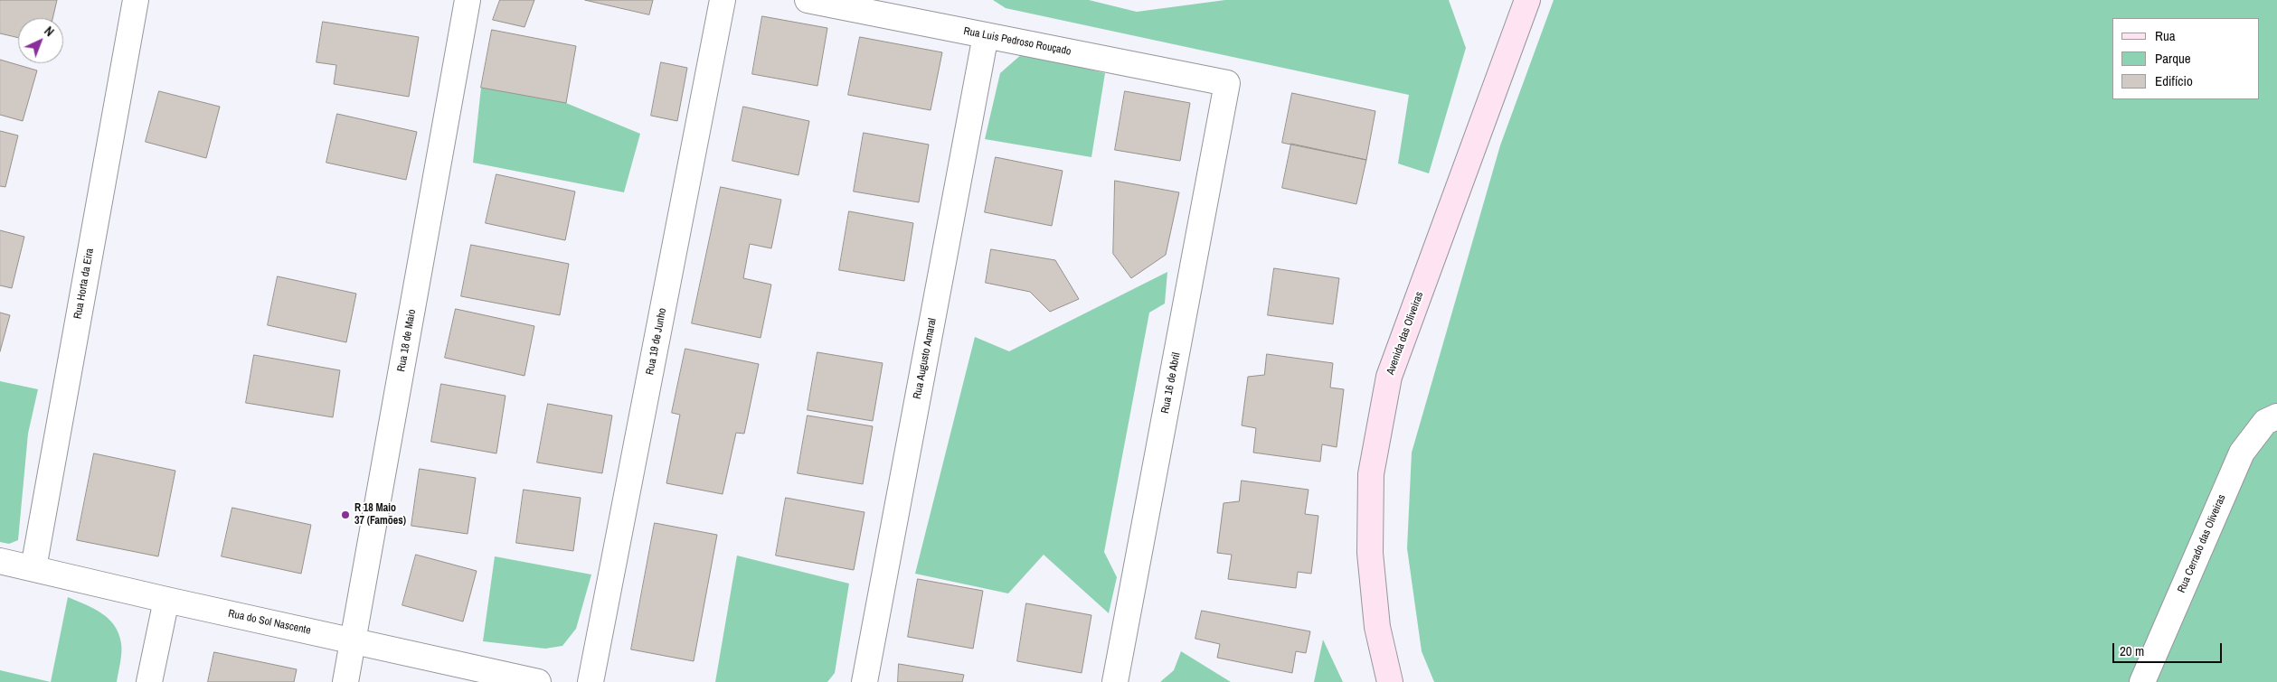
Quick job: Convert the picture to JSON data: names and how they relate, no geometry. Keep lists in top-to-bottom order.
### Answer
{
  "streets": {
    "street": [
      "Rua Luis Pedroso Rouçado",
      "Rua Horta da Eira",
      "Avenida das Oliveiras",
      "Rua 18 de Maio",
      "Rua 19 de Junho",
      "Rua Augusto Amaral",
      "Rua 16 de Abril",
      "Rua Cerrado das Oliveiras",
      "Rua do Sol Nascente"
    ]
  },
  "crossings": [
    ["Rua Luis Pedroso Rouçado", "Rua Augusto Amaral"],
    ["Rua Luis Pedroso Rouçado", "Rua 16 de Abril"],
    ["Rua Horta da Eira", "Rua do Sol Nascente"],
    ["Rua 18 de Maio", "Rua do Sol Nascente"]
  ],
  "places": ["R 18 Maio 37 (Famões)"],
  "legend": ["Rua", "Parque", "Edifício"],
  "scale_bar": "20 m",
  "north": "top right"
}
